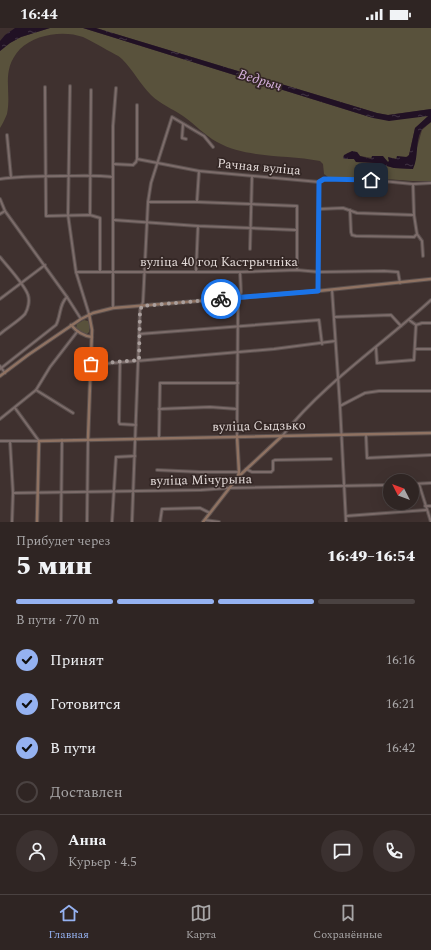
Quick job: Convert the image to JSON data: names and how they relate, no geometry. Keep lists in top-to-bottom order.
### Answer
{
  "streets": {
    "street": [
      "Рачная вуліца",
      "вуліца 40 год Кастрычніка",
      "вуліца Сыдзько",
      "вуліца Мічурына"
    ]
  },
  "water": ["Ведрыч"],
  "north": "top left",
  "page": {
    "status": "16:44",
    "heading": ["5 мин", "Прибудет через", "16:49–16:54"],
    "panel": ["Анна", "Курьер · 4.5"],
    "bar": "В пути · 770 m",
    "list": [
      ["Принят", "16:16"],
      ["Готовится", "16:21"],
      ["В пути", "16:42"],
      "Доставлен"
    ],
    "tabs": ["Главная", "Карта", "Сохранённые"]
  }
}
